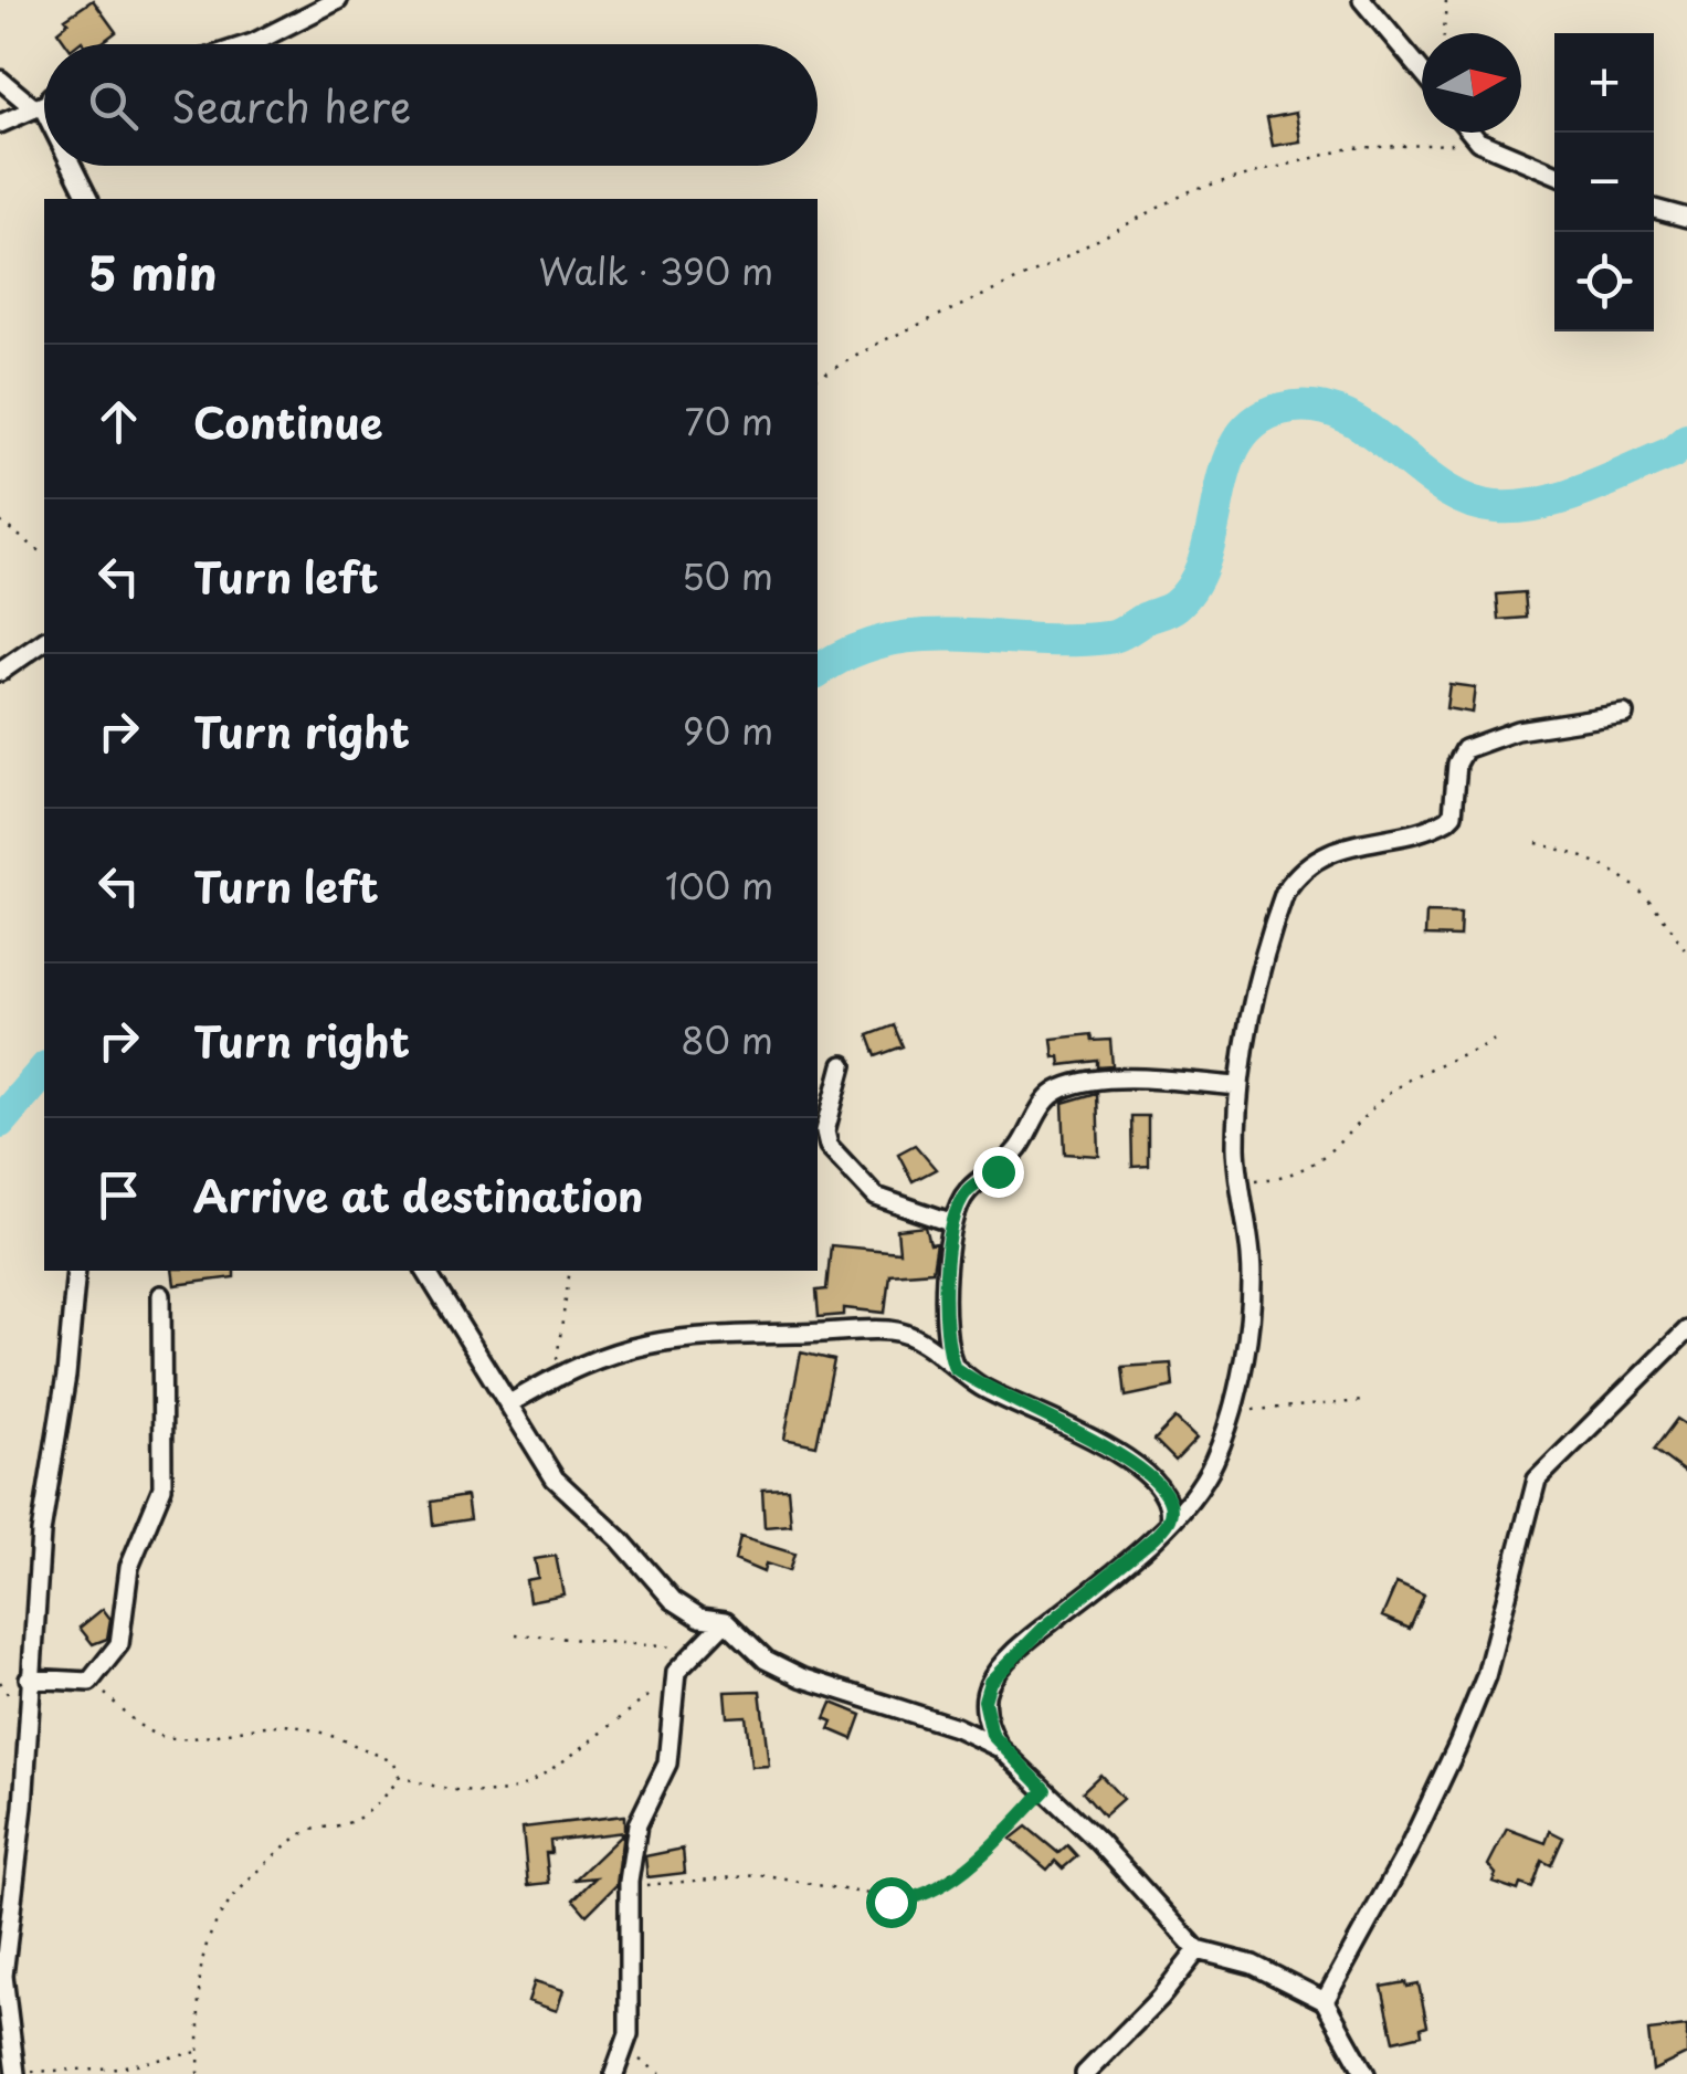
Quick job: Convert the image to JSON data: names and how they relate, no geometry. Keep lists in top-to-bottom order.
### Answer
{
  "north": "right",
  "page": {
    "map_buttons": ["+", "−"],
    "search": "Search here",
    "heading": ["5 min", "Walk · 390 m"],
    "list": [
      ["Continue", "70 m"],
      ["Turn left", "50 m"],
      ["Turn right", "90 m"],
      ["Turn left", "100 m"],
      ["Turn right", "80 m"],
      "Arrive at destination"
    ]
  }
}
